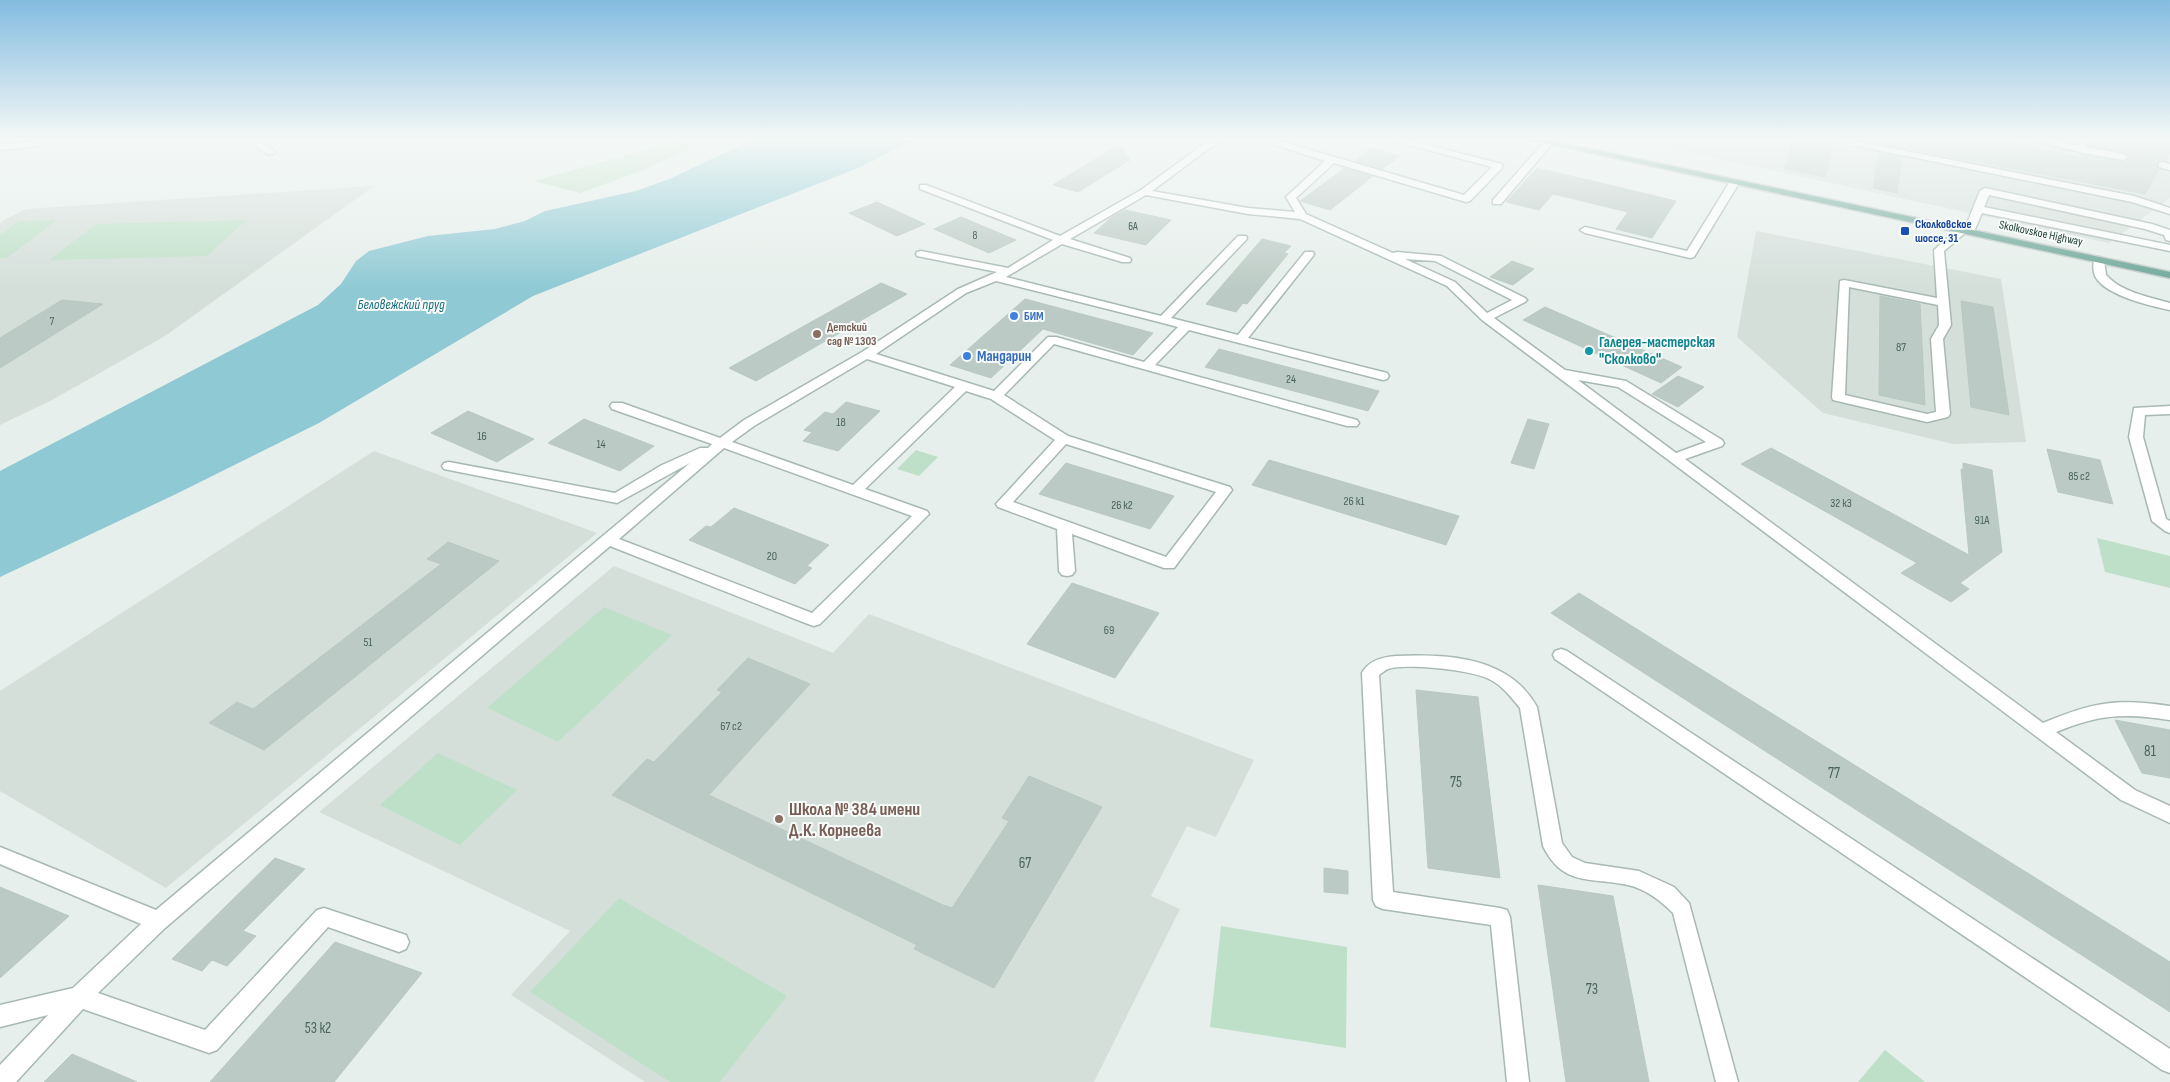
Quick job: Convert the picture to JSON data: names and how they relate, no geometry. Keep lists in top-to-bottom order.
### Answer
{
  "streets": {
    "main road": ["Skolkovskoe Highway"]
  },
  "water": ["Беловежский пруд"],
  "places": {
    "transit": ["Сколковское шоссе, 31"],
    "other": [
      "БИМ",
      "Детский сад № 1303",
      "Галерея-мастерская \"Сколково\"",
      "Мандарин",
      "Школа № 384 имени Д.К. Корнеева"
    ]
  },
  "house_numbers": [
    "6А",
    "8",
    "7",
    "87",
    "24",
    "18",
    "16",
    "14",
    "85 с2",
    "26 к1",
    "32 к3",
    "26 к2",
    "91А",
    "20",
    "69",
    "51",
    "67 с2",
    "81",
    "77",
    "75",
    "67",
    "73",
    "53 к2"
  ]
}
